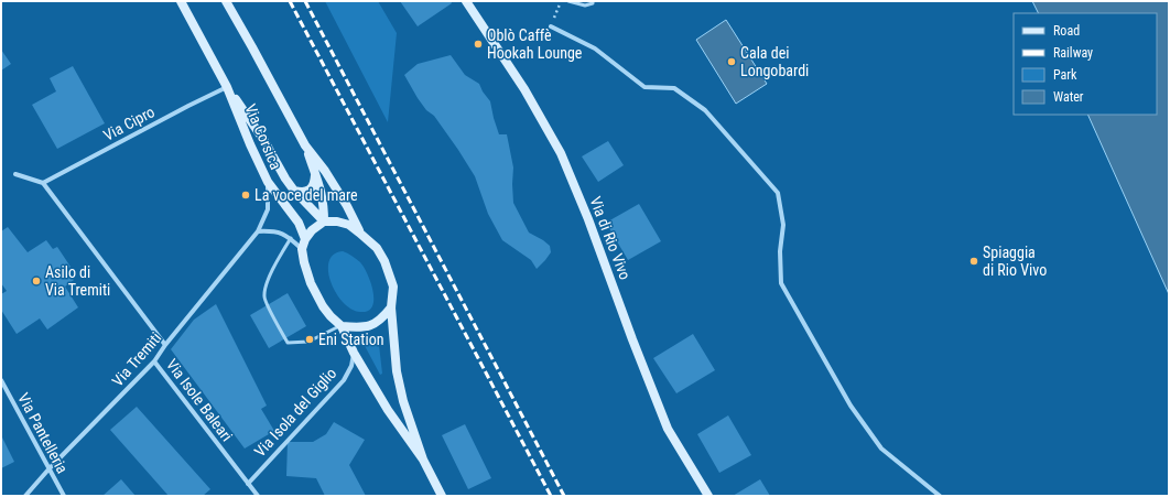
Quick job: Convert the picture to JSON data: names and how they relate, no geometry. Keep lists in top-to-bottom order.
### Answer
{
  "streets": {
    "main road": ["Via Corsica", "Via di Rio Vivo"],
    "street": [
      "Via Cipro",
      "Via Tremiti",
      "Via Isole Baleari",
      "Via Isola del Giglio",
      "Via Pantelleria"
    ]
  },
  "crossings": [
    ["Via Cipro", "Via Corsica"],
    ["Via Cipro", "Via Isole Baleari"],
    ["Via Corsica", "Via Tremiti"],
    ["Via Tremiti", "Via Isole Baleari"],
    ["Via Tremiti", "Via Pantelleria"],
    ["Via Isole Baleari", "Via Isola del Giglio"]
  ],
  "places": [
    "Oblò Caffè Hookah Lounge",
    "Cala dei Longobardi",
    "La voce del mare",
    "Spiaggia di Rio Vivo",
    "Asilo di Via Tremiti",
    "Eni Station"
  ],
  "legend": [
    "Road",
    "Railway",
    "Park",
    "Water"
  ]
}
